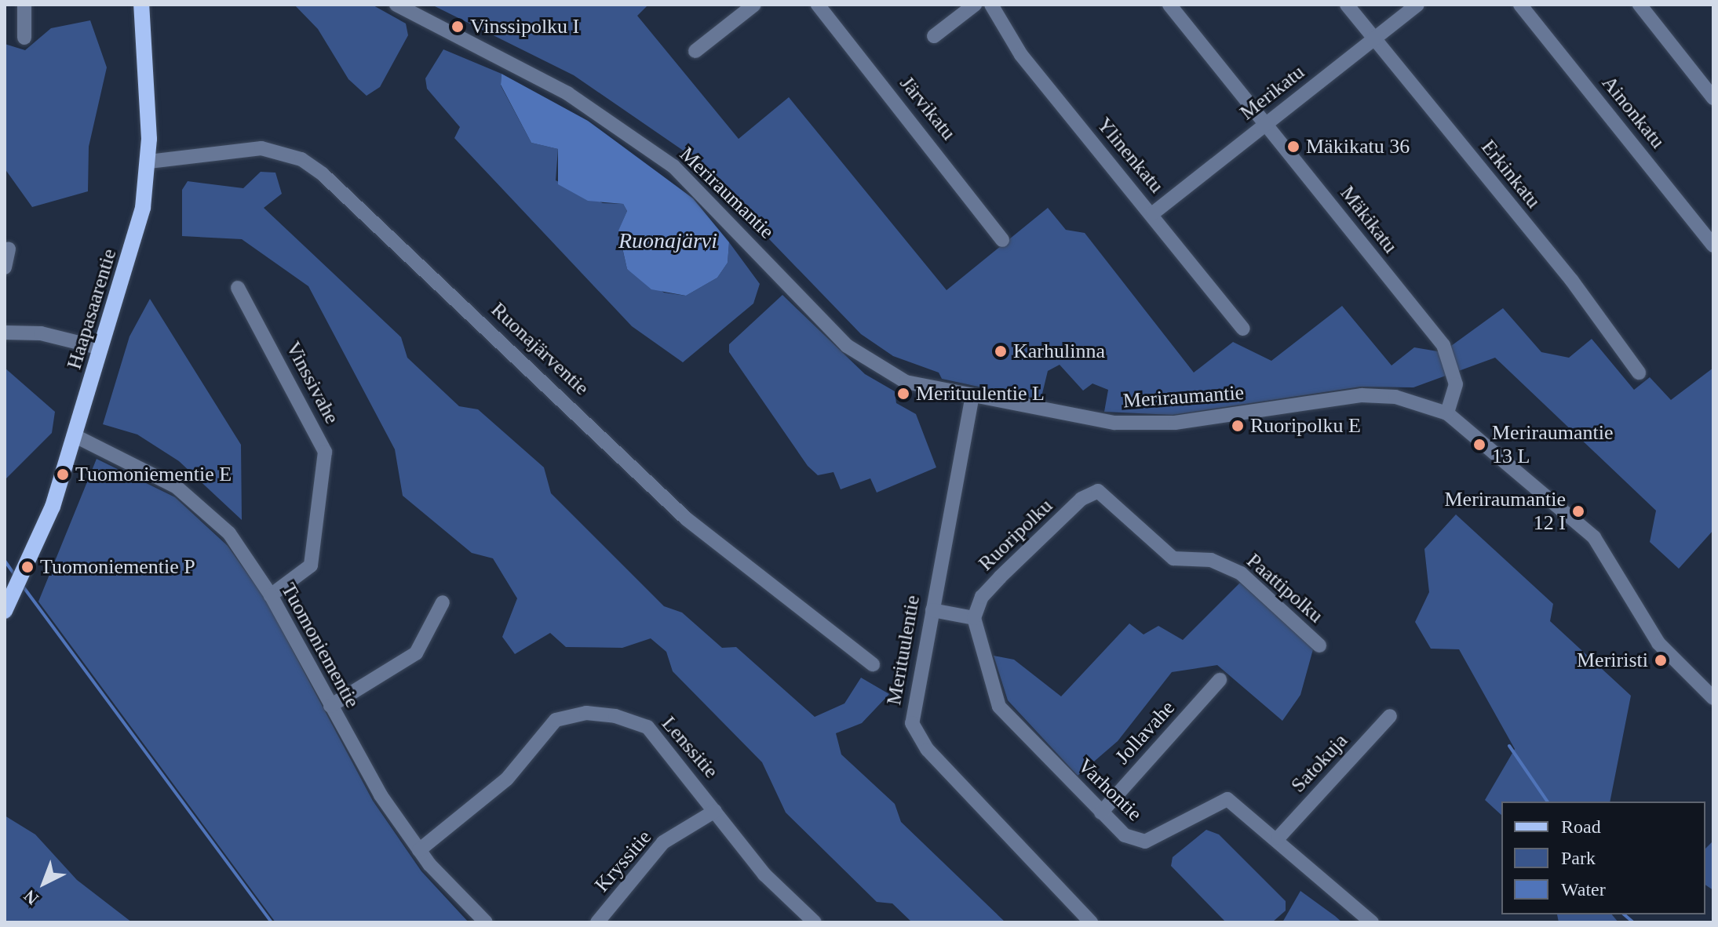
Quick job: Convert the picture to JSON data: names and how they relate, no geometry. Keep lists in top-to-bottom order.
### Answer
{
  "streets": {
    "main road": ["Haapasaarentie"],
    "street": [
      "Merikatu",
      "Järvikatu",
      "Ainonkatu",
      "Ylinenkatu",
      "Erkinkatu",
      "Meriraumantie",
      "Mäkikatu",
      "Ruonajärventie",
      "Vinssivahe",
      "Ruoripolku",
      "Paattipolku",
      "Tuomoniementie",
      "Merituulentie",
      "Jollavahe",
      "Lenssitie",
      "Satokuja",
      "Varhontie",
      "Kryssitie"
    ]
  },
  "crossings": [
    ["Merikatu", "Ylinenkatu"],
    ["Merikatu", "Erkinkatu"],
    ["Merikatu", "Mäkikatu"],
    ["Meriraumantie", "Mäkikatu"],
    ["Meriraumantie", "Merituulentie"],
    ["Haapasaarentie", "Ruonajärventie"],
    ["Haapasaarentie", "Tuomoniementie"],
    ["Vinssivahe", "Tuomoniementie"],
    ["Ruoripolku", "Paattipolku"],
    ["Ruoripolku", "Varhontie"],
    ["Tuomoniementie", "Lenssitie"],
    ["Jollavahe", "Varhontie"],
    ["Lenssitie", "Kryssitie"],
    ["Satokuja", "Varhontie"]
  ],
  "water": ["Ruonajärvi"],
  "places": [
    "Vinssipolku I",
    "Mäkikatu 36",
    "Karhulinna",
    "Merituulentie L",
    "Ruoripolku E",
    "Meriraumantie 13 L",
    "Tuomoniementie E",
    "Meriraumantie 12 I",
    "Tuomoniementie P",
    "Meriristi"
  ],
  "legend": ["Road", "Park", "Water"],
  "north": "bottom left"
}
